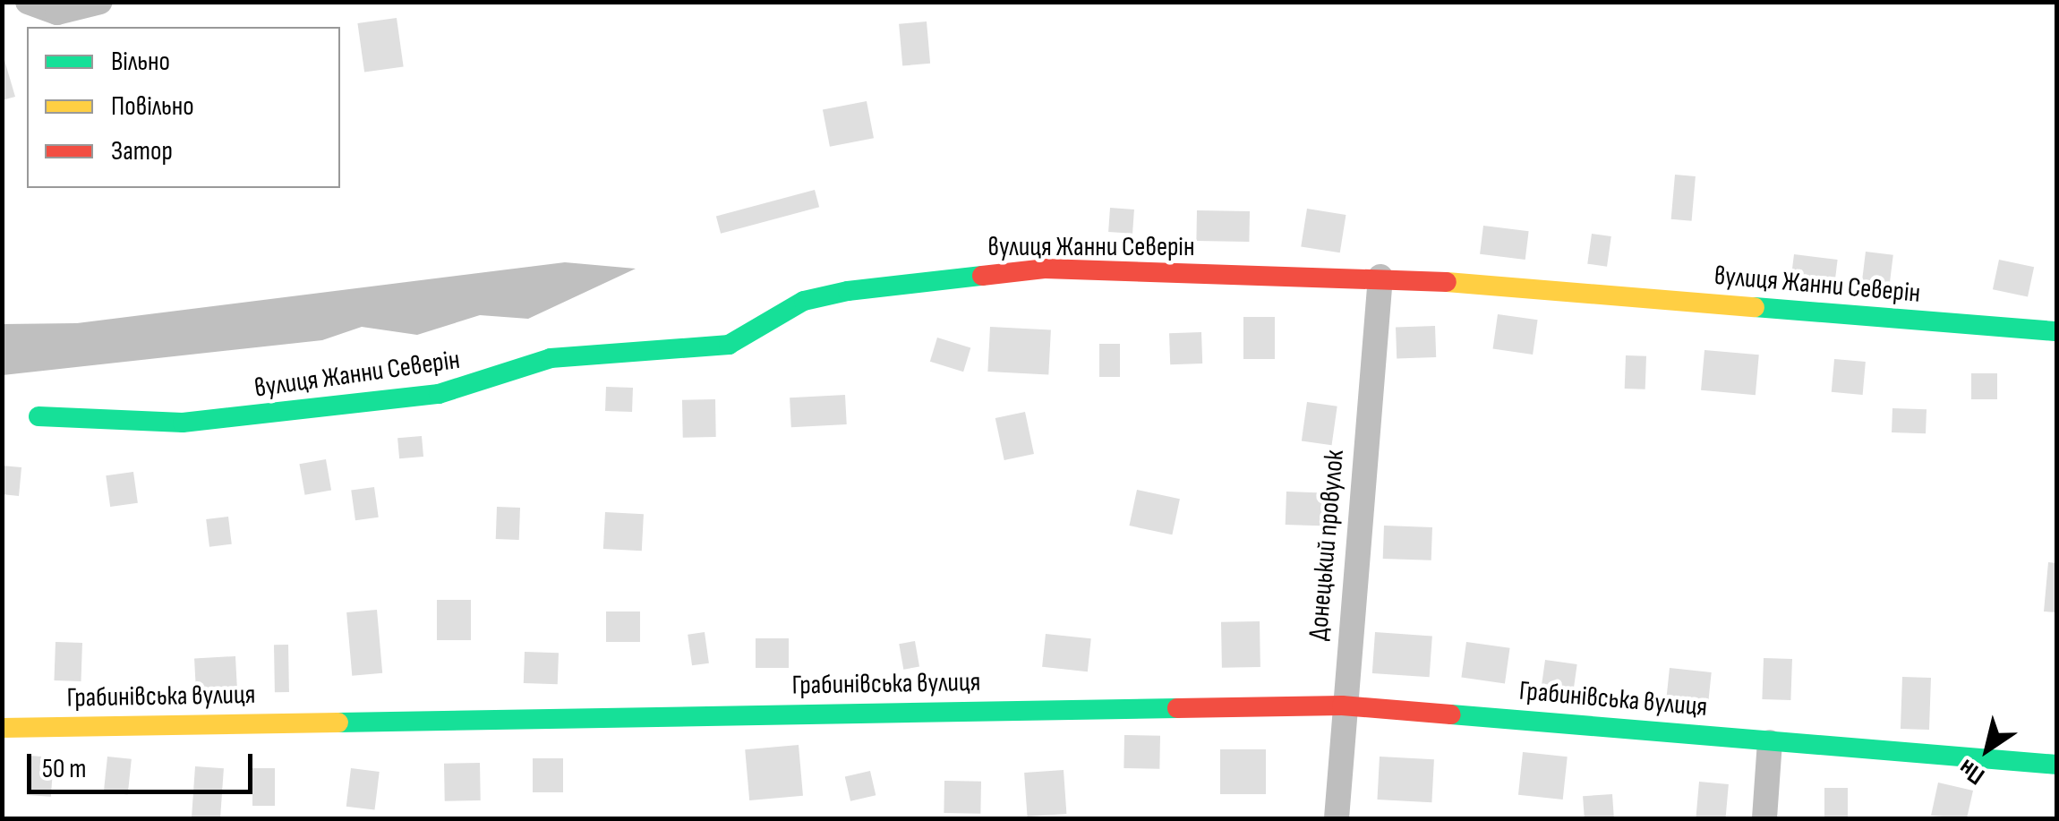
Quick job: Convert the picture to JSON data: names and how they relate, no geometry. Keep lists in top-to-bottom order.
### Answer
{
  "streets": {
    "street": ["вулиця Жанни Северін", "Донецький провулок", "Грабинівська вулиця"]
  },
  "crossings": [
    ["вулиця Жанни Северін", "Донецький провулок"],
    ["Донецький провулок", "Грабинівська вулиця"]
  ],
  "legend": ["Вільно", "Повільно", "Затор"],
  "scale_bar": "50 m",
  "north": "bottom left"
}
